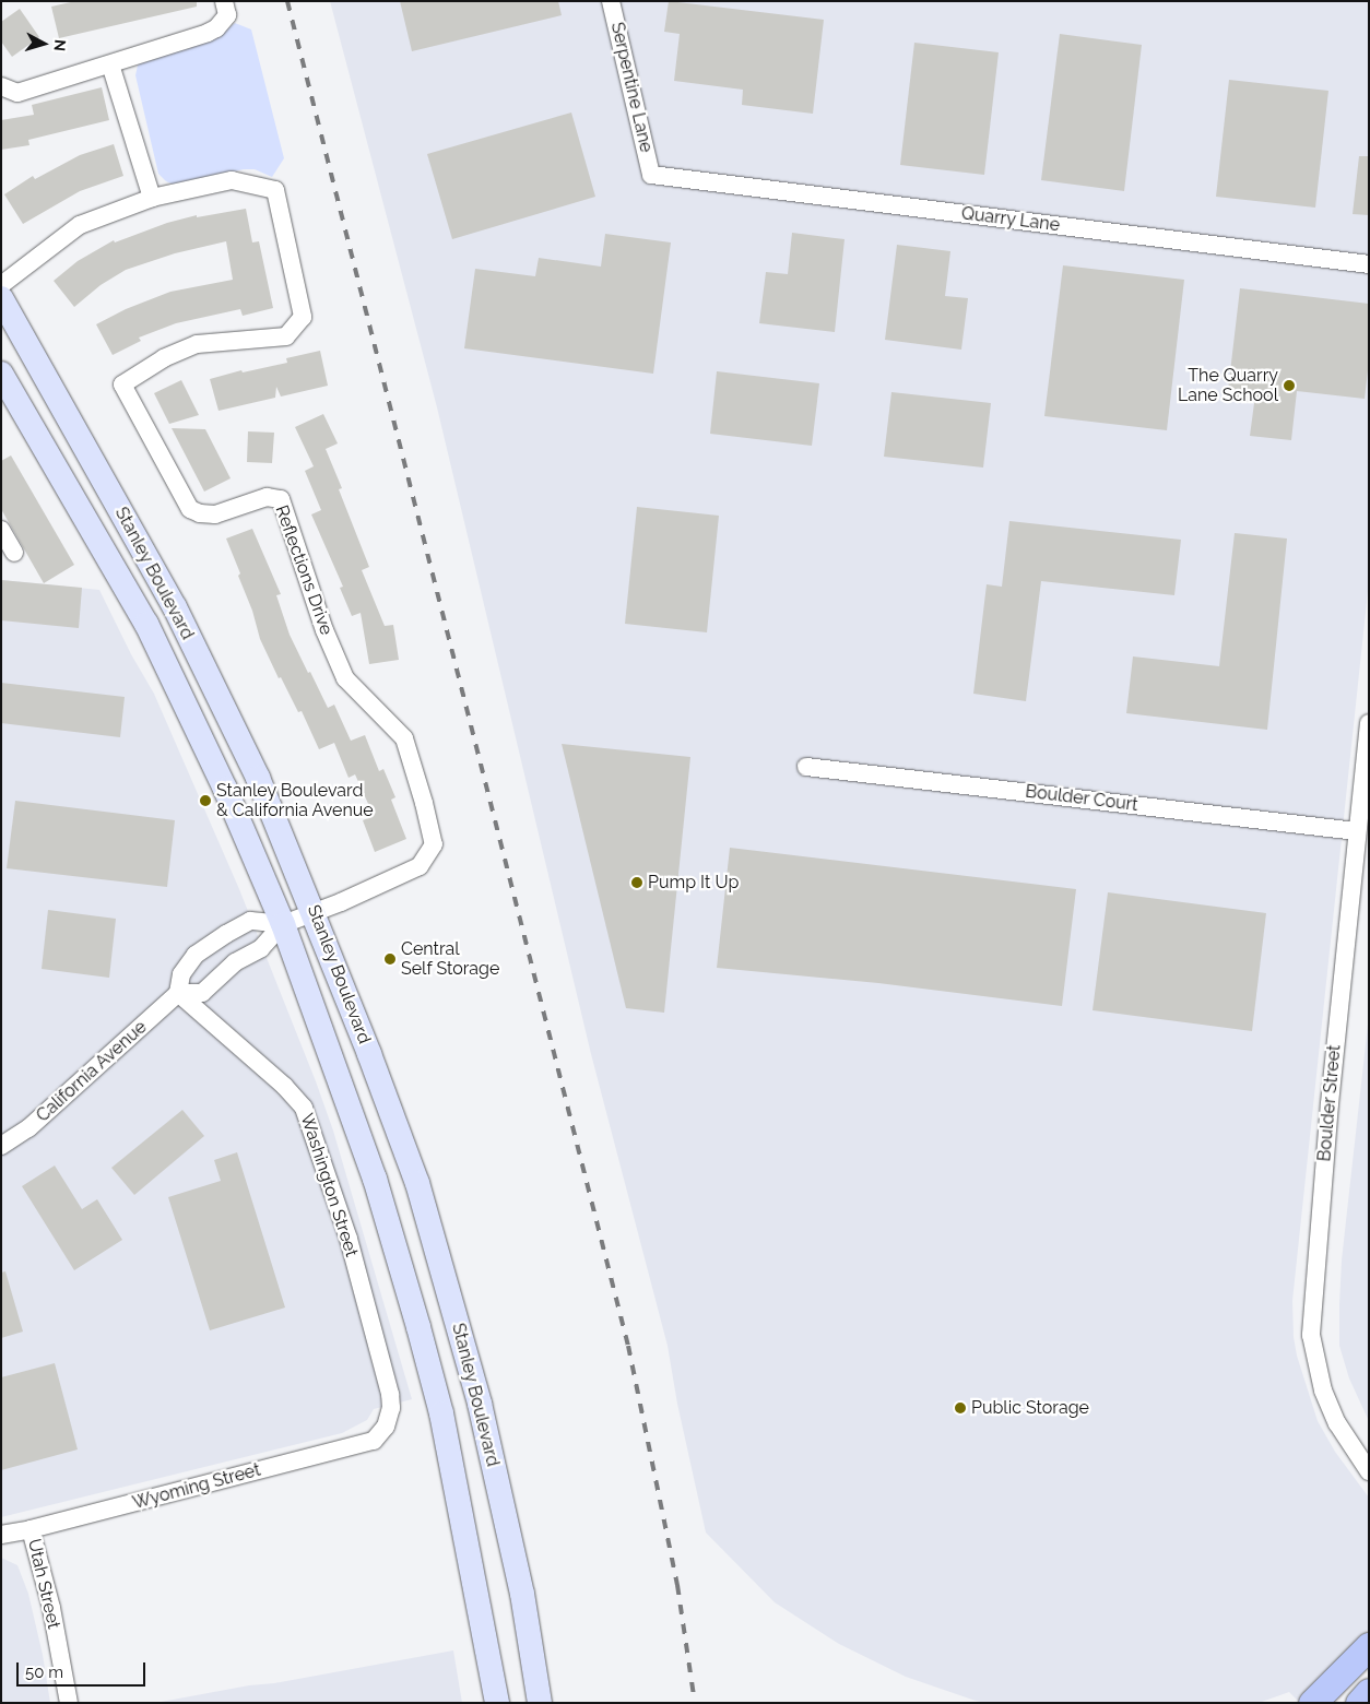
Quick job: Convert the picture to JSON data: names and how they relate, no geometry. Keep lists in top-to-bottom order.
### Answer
{
  "streets": {
    "main road": ["Stanley Boulevard"],
    "street": [
      "Serpentine Lane",
      "Quarry Lane",
      "Reflections Drive",
      "Boulder Court",
      "California Avenue",
      "Boulder Street",
      "Washington Street",
      "Wyoming Street",
      "Utah Street"
    ]
  },
  "crossings": [
    ["Serpentine Lane", "Quarry Lane"],
    ["Reflections Drive", "Stanley Boulevard"],
    ["Boulder Court", "Boulder Street"],
    ["California Avenue", "Washington Street"],
    ["Washington Street", "Wyoming Street"],
    ["Wyoming Street", "Utah Street"]
  ],
  "places": [
    "The Quarry Lane School",
    "Stanley Boulevard & California Avenue",
    "Pump It Up",
    "Central Self Storage",
    "Public Storage"
  ],
  "scale_bar": "50 m",
  "north": "right"
}
